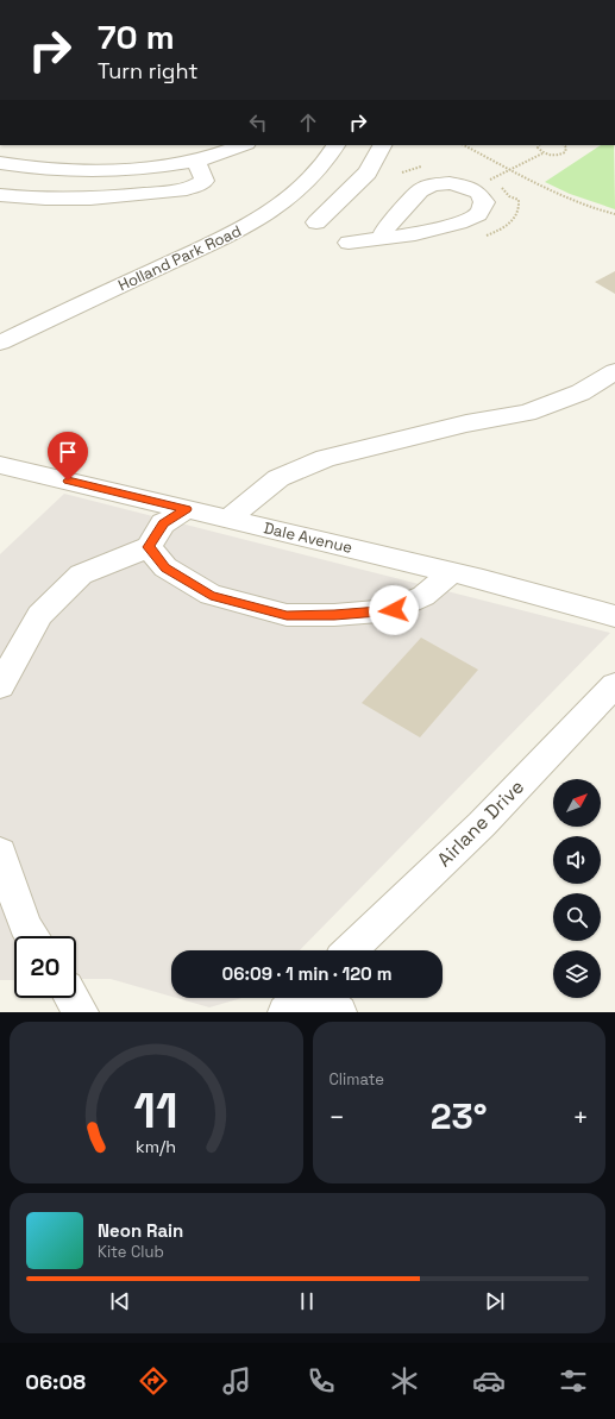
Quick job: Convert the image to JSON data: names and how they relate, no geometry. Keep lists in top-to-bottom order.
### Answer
{
  "streets": {
    "street": ["Holland Park Road", "Dale Avenue", "Airlane Drive"]
  },
  "north": "top right",
  "page": {
    "turn": ["70 m", "Turn right"],
    "limit": "20",
    "trip": "06:09 · 1 min · 120 m",
    "tile": "Climate",
    "heat": ["−", "23°", "+"],
    "song": ["Neon Rain", "Kite Club"],
    "tabs": "06:08",
    "gauge": ["11", "km/h"]
  }
}
